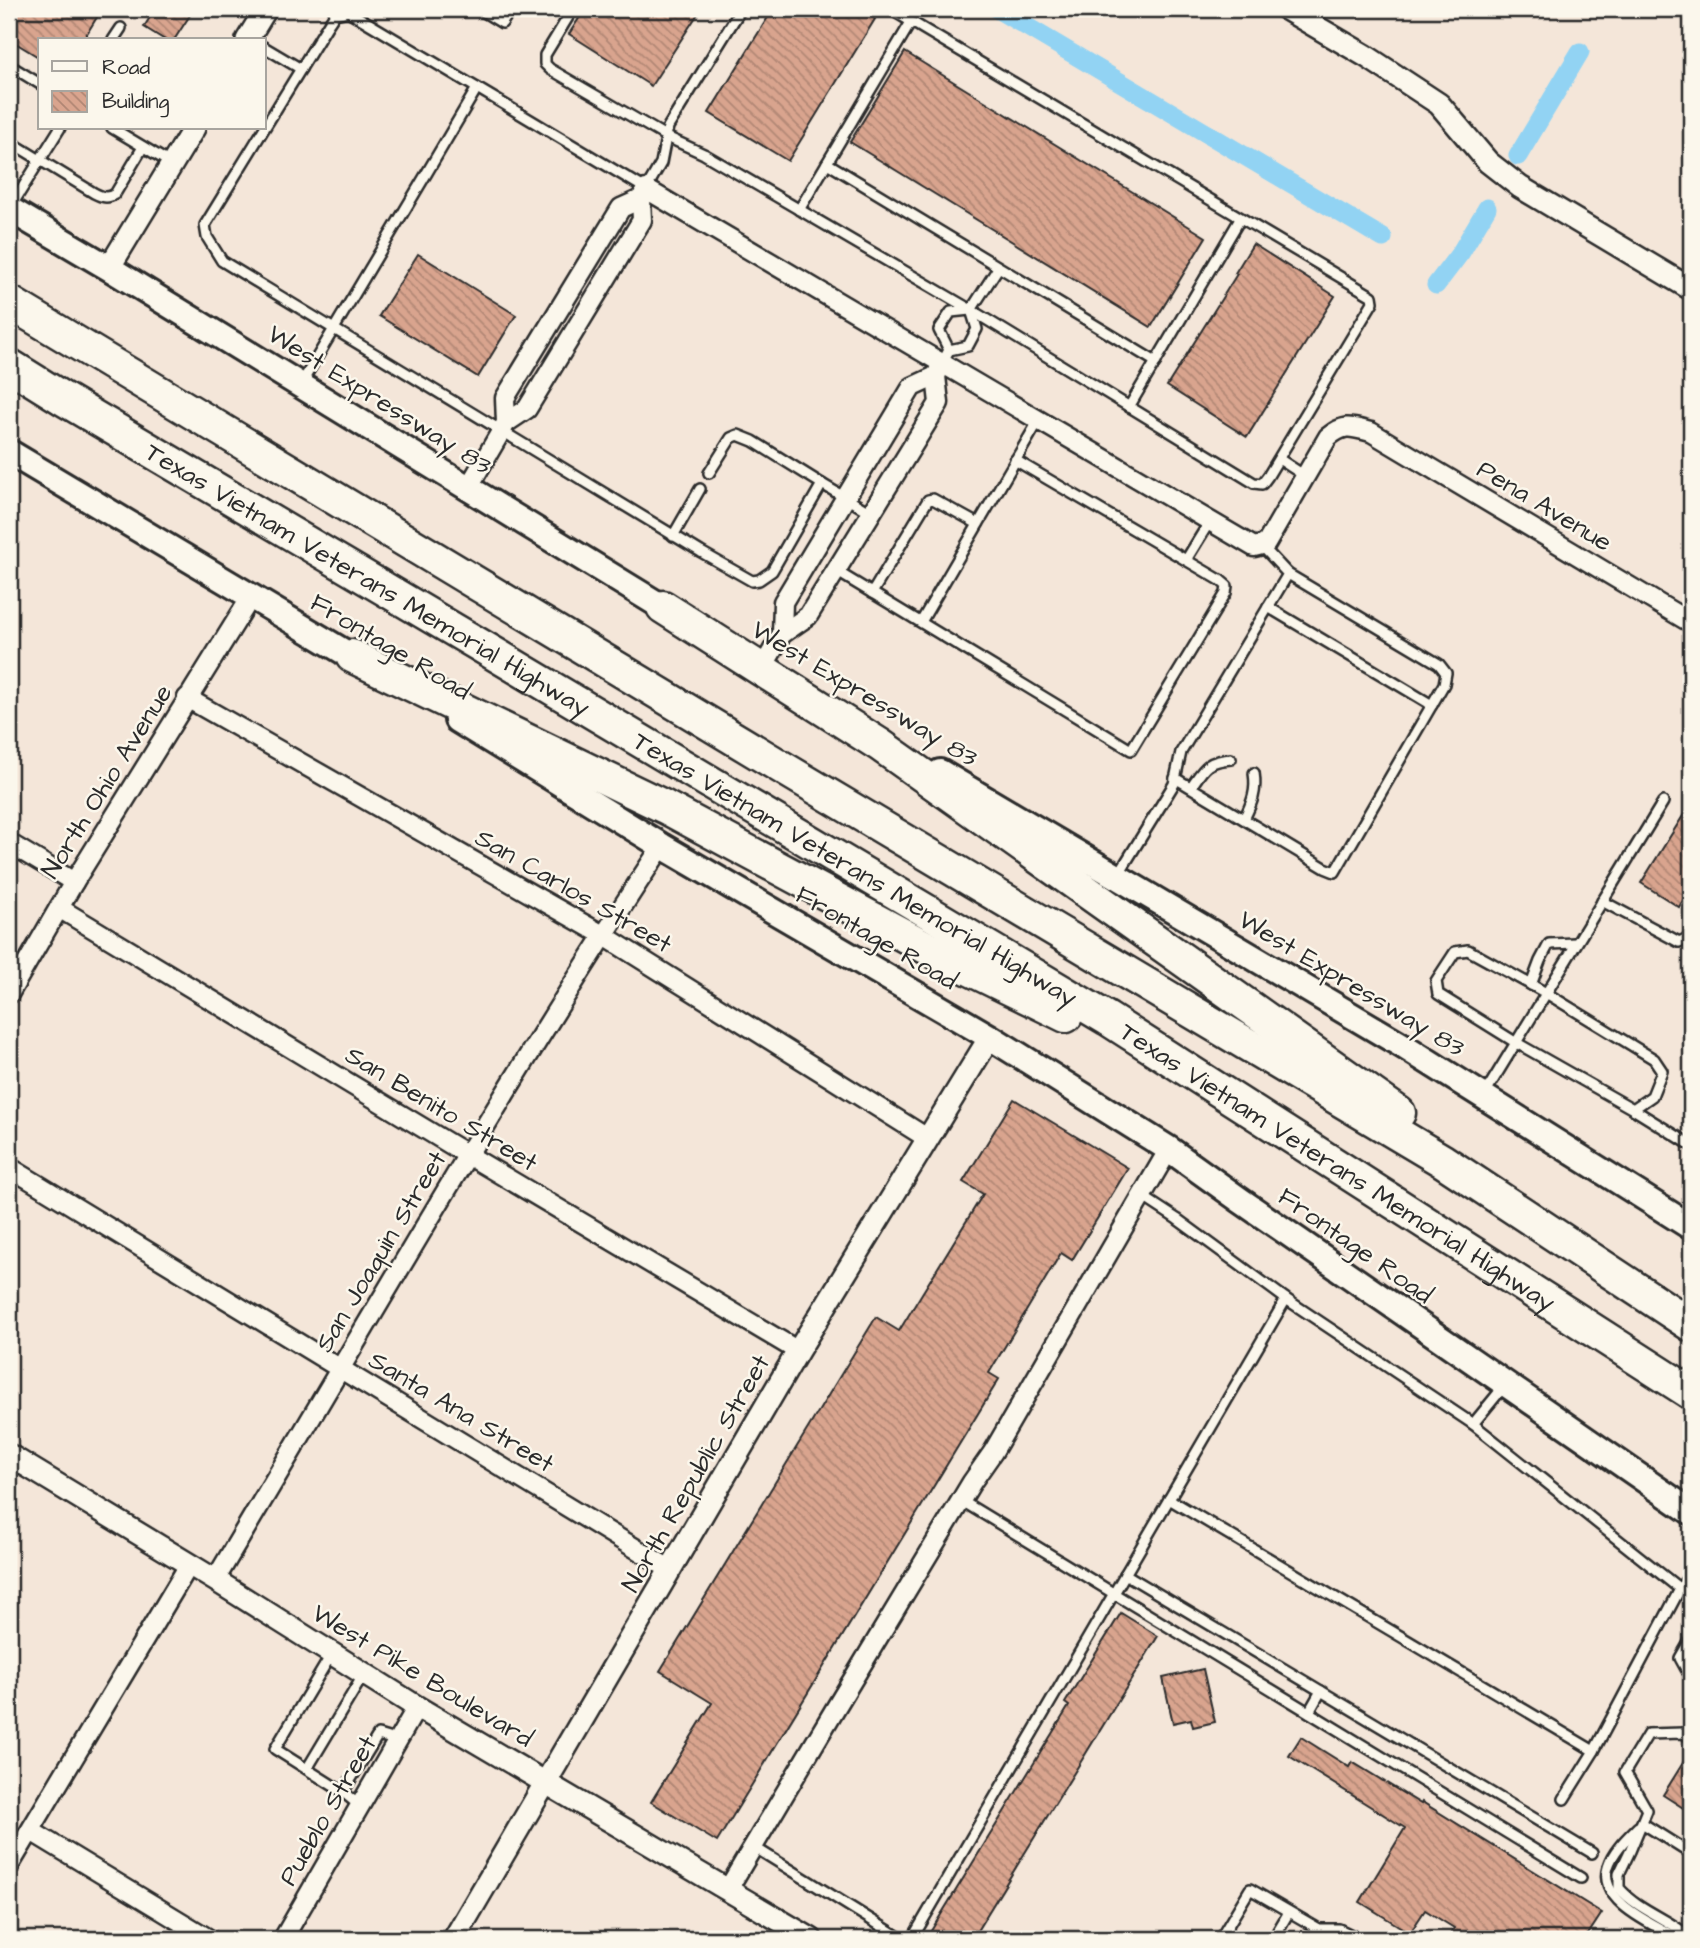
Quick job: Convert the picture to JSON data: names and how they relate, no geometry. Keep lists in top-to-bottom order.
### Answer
{
  "streets": {
    "highway": ["Texas Vietnam Veterans Memorial Highway"],
    "main road": ["West Expressway 83", "Frontage Road"],
    "street": [
      "Pena Avenue",
      "North Ohio Avenue",
      "San Carlos Street",
      "San Benito Street",
      "San Joaquin Street",
      "Santa Ana Street",
      "North Republic Street",
      "West Pike Boulevard",
      "Pueblo Street"
    ]
  },
  "crossings": [
    ["Frontage Road", "North Ohio Avenue"],
    ["Frontage Road", "San Joaquin Street"],
    ["Frontage Road", "North Republic Street"],
    ["North Ohio Avenue", "San Carlos Street"],
    ["North Ohio Avenue", "San Benito Street"],
    ["San Carlos Street", "San Joaquin Street"],
    ["San Carlos Street", "North Republic Street"],
    ["San Benito Street", "San Joaquin Street"],
    ["San Benito Street", "North Republic Street"],
    ["San Joaquin Street", "Santa Ana Street"],
    ["San Joaquin Street", "West Pike Boulevard"],
    ["Santa Ana Street", "North Republic Street"],
    ["North Republic Street", "West Pike Boulevard"],
    ["West Pike Boulevard", "Pueblo Street"]
  ],
  "legend": ["Road", "Building"]
}
